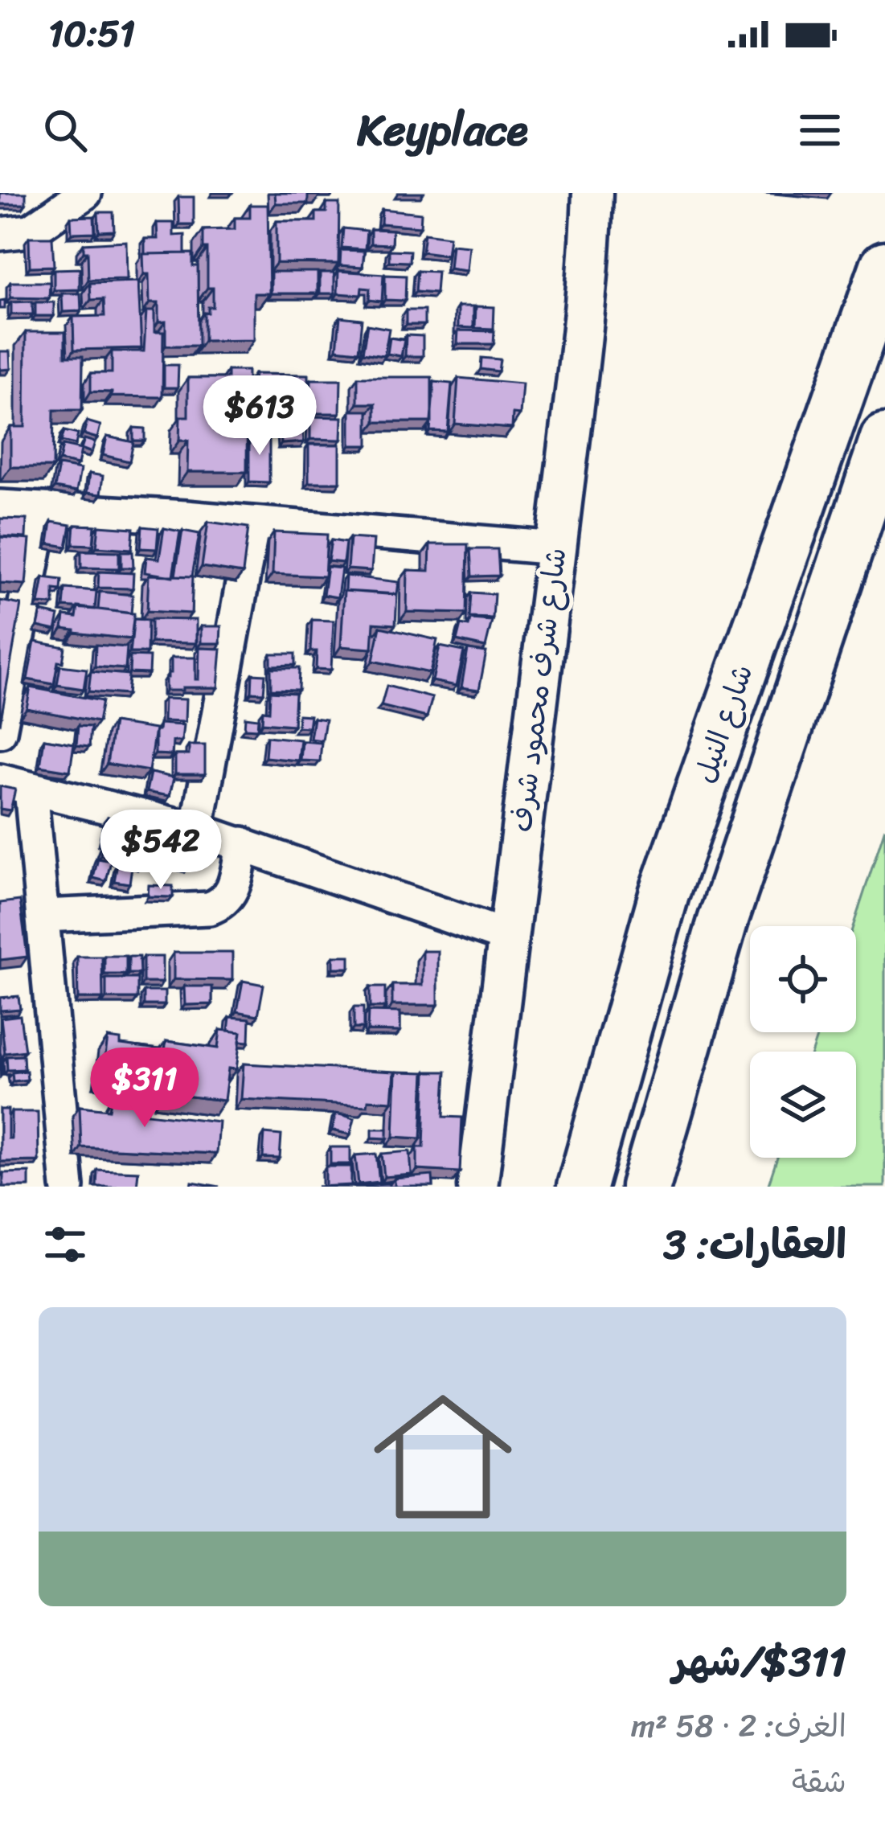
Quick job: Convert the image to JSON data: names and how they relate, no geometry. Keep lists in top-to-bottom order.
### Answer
{
  "streets": {
    "main road": ["شارع النيل"],
    "street": ["شارع شرف محمود شرف"]
  },
  "page": {
    "status": "10:51",
    "header": "Keyplace",
    "price": ["$613", "$542", "$311"],
    "heading": "العقارات: 3",
    "list": [
      {
        "name": "$311/شهر",
        "note": "الغرف: 2 · 58 m² · شقة"
      }
    ]
  }
}
